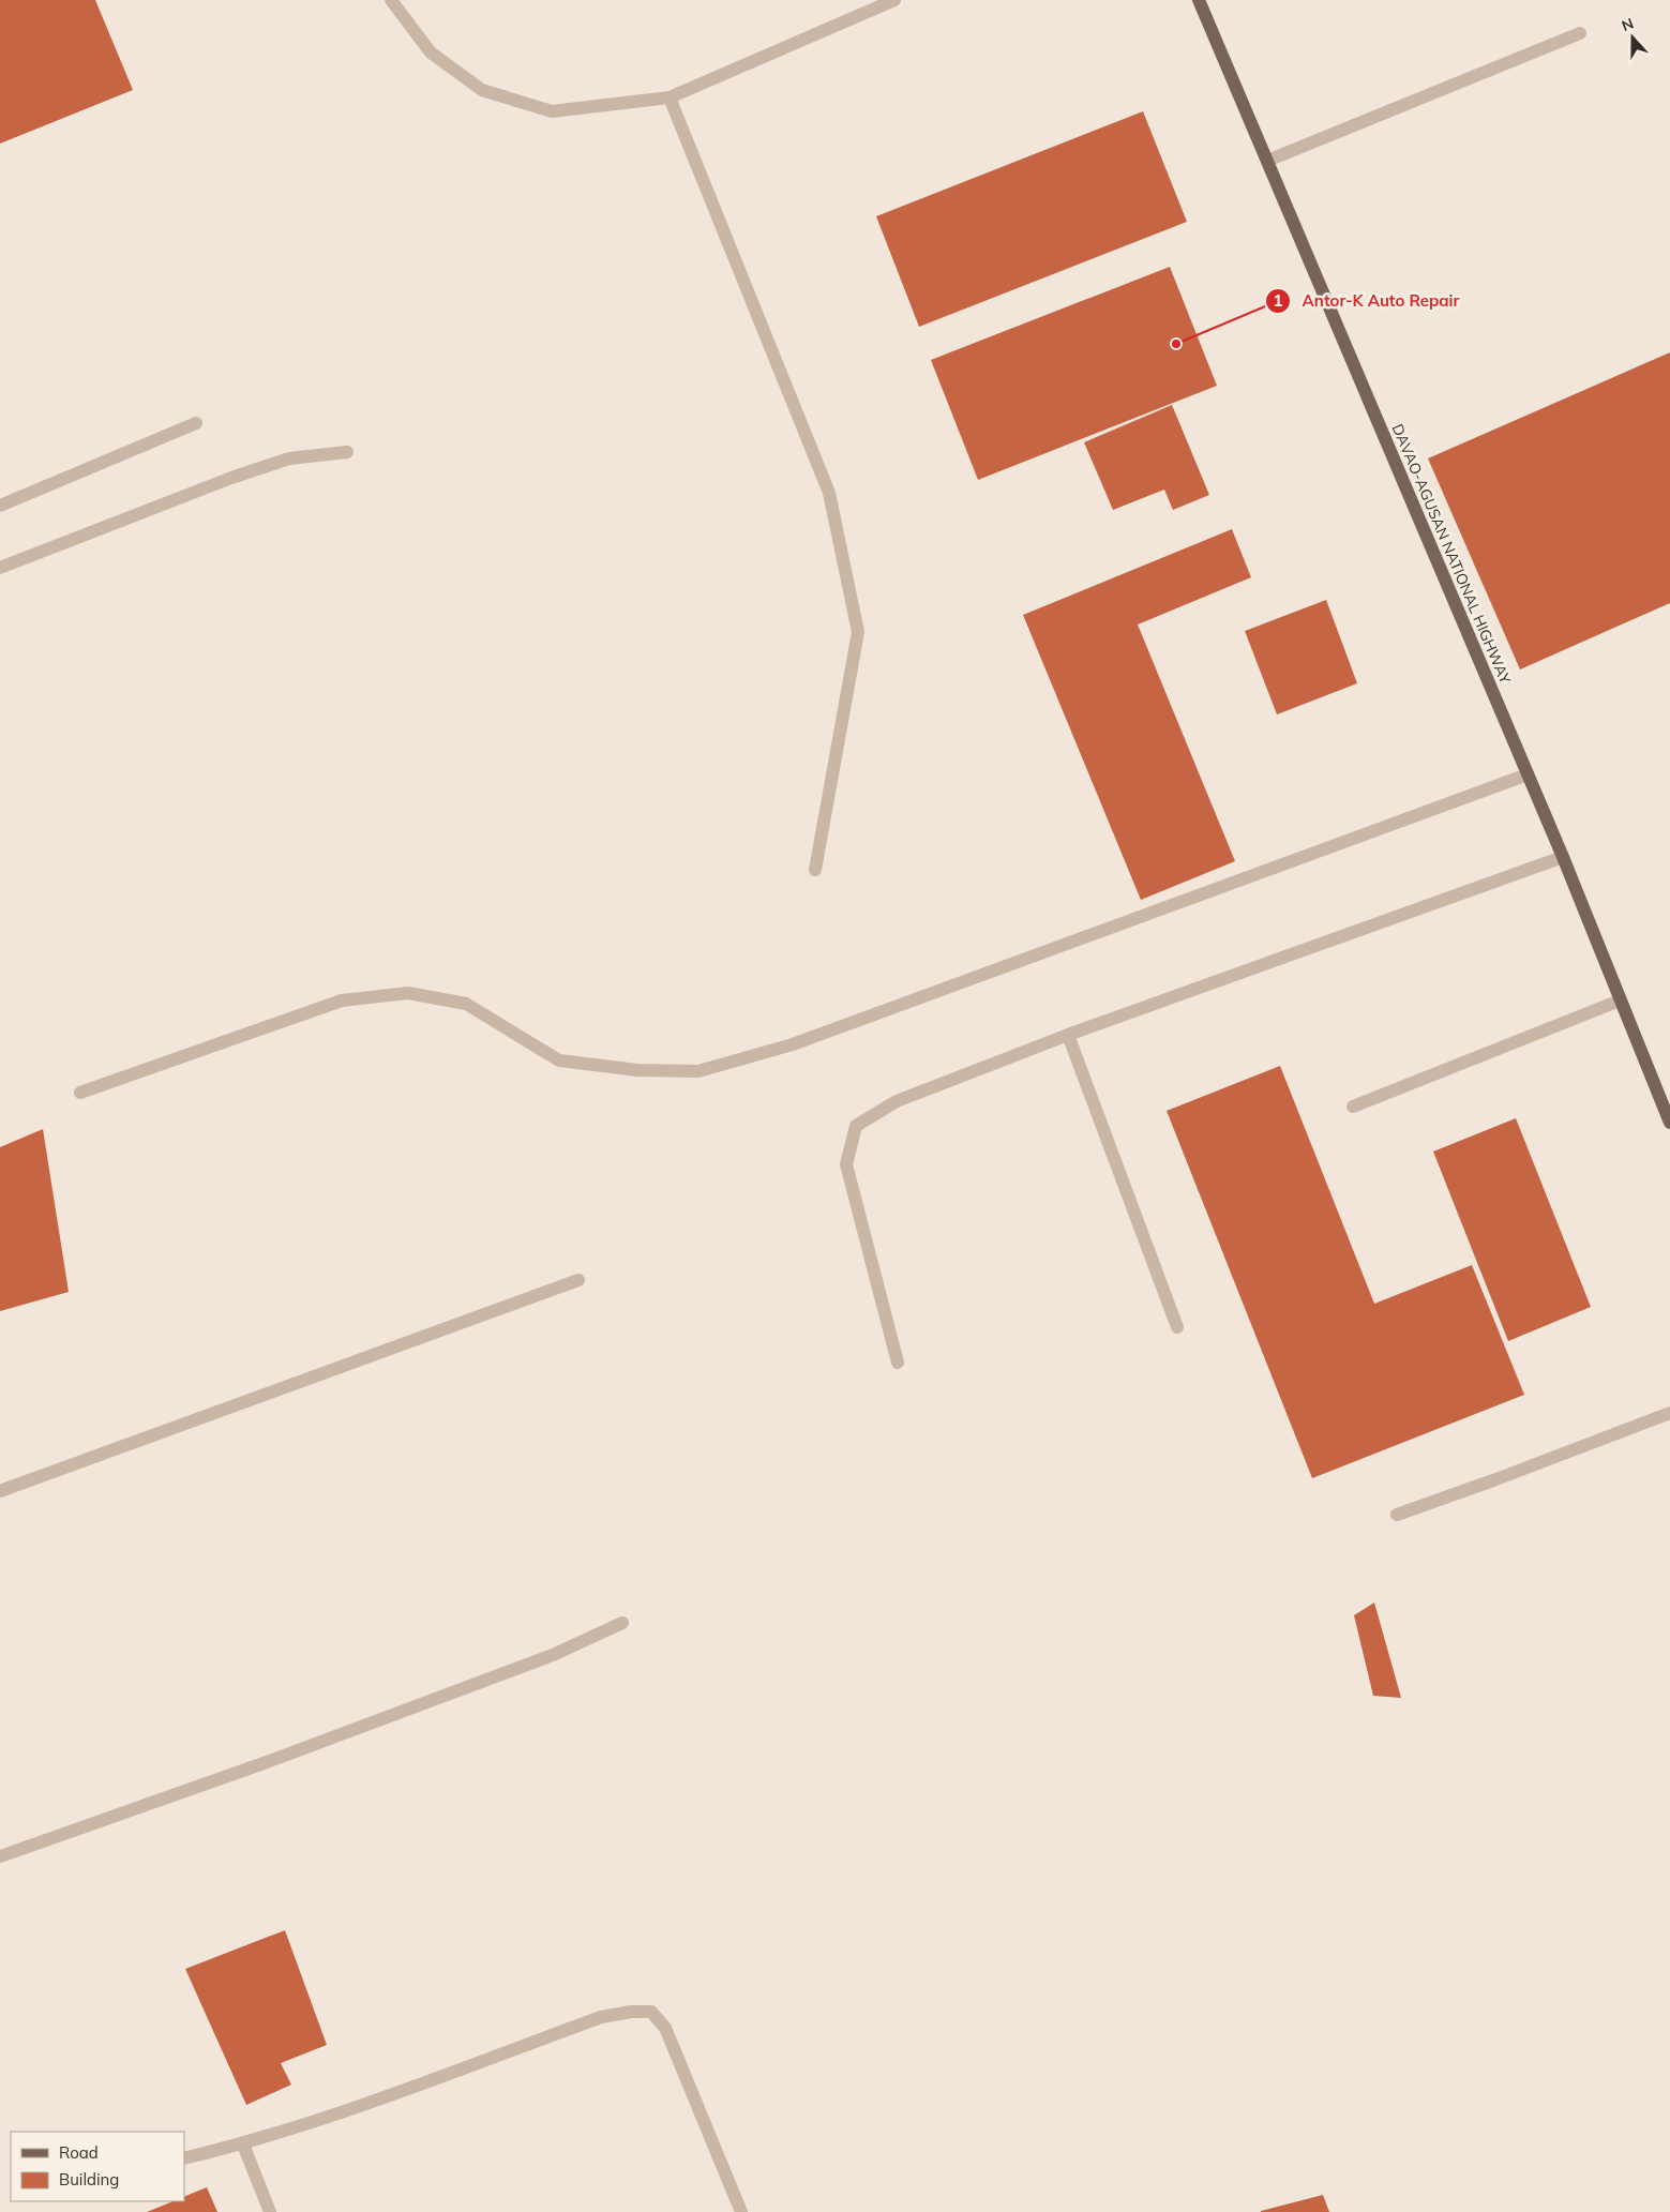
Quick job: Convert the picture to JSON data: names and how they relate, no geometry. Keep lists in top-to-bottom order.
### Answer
{
  "streets": {
    "main road": ["DAVAO-AGUSAN NATIONAL HIGHWAY"]
  },
  "places": ["Antor-K Auto Repair"],
  "legend": ["Road", "Building"],
  "north": "top"
}
